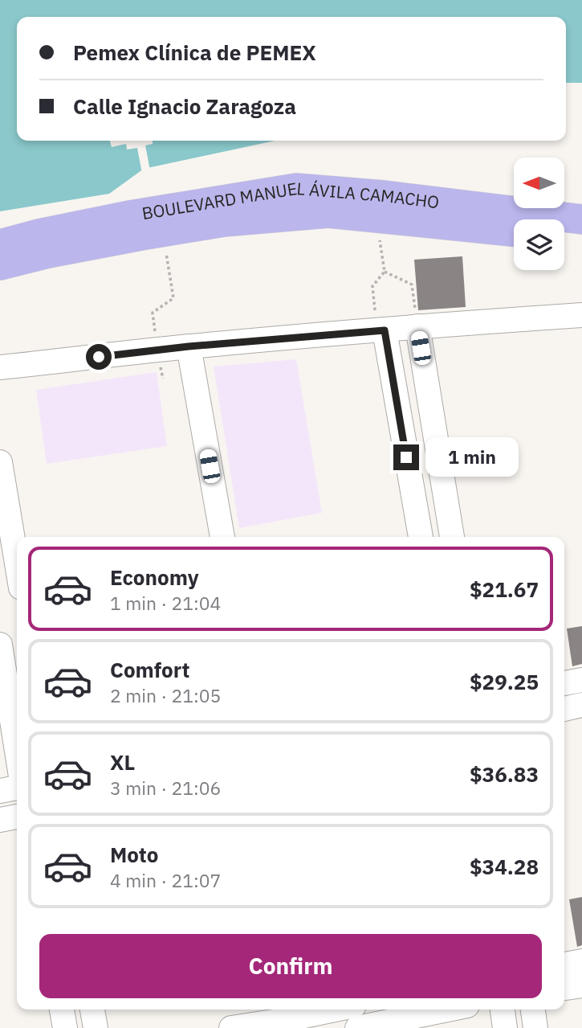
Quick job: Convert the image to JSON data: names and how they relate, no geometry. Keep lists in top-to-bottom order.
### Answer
{
  "streets": {
    "main road": ["BOULEVARD MANUEL ÁVILA CAMACHO"]
  },
  "north": "left",
  "page": {
    "banner": ["Pemex Clínica de PEMEX", "Calle Ignacio Zaragoza"],
    "bubble": "1 min",
    "list": [
      {
        "name": "Economy",
        "note": "1 min · 21:04",
        "value": "$21.67"
      },
      {
        "name": "Comfort",
        "note": "2 min · 21:05",
        "value": "$29.25"
      },
      {
        "name": "XL",
        "note": "3 min · 21:06",
        "value": "$36.83"
      },
      {
        "name": "Moto",
        "note": "4 min · 21:07",
        "value": "$34.28"
      }
    ],
    "buttons": "Confirm"
  }
}
